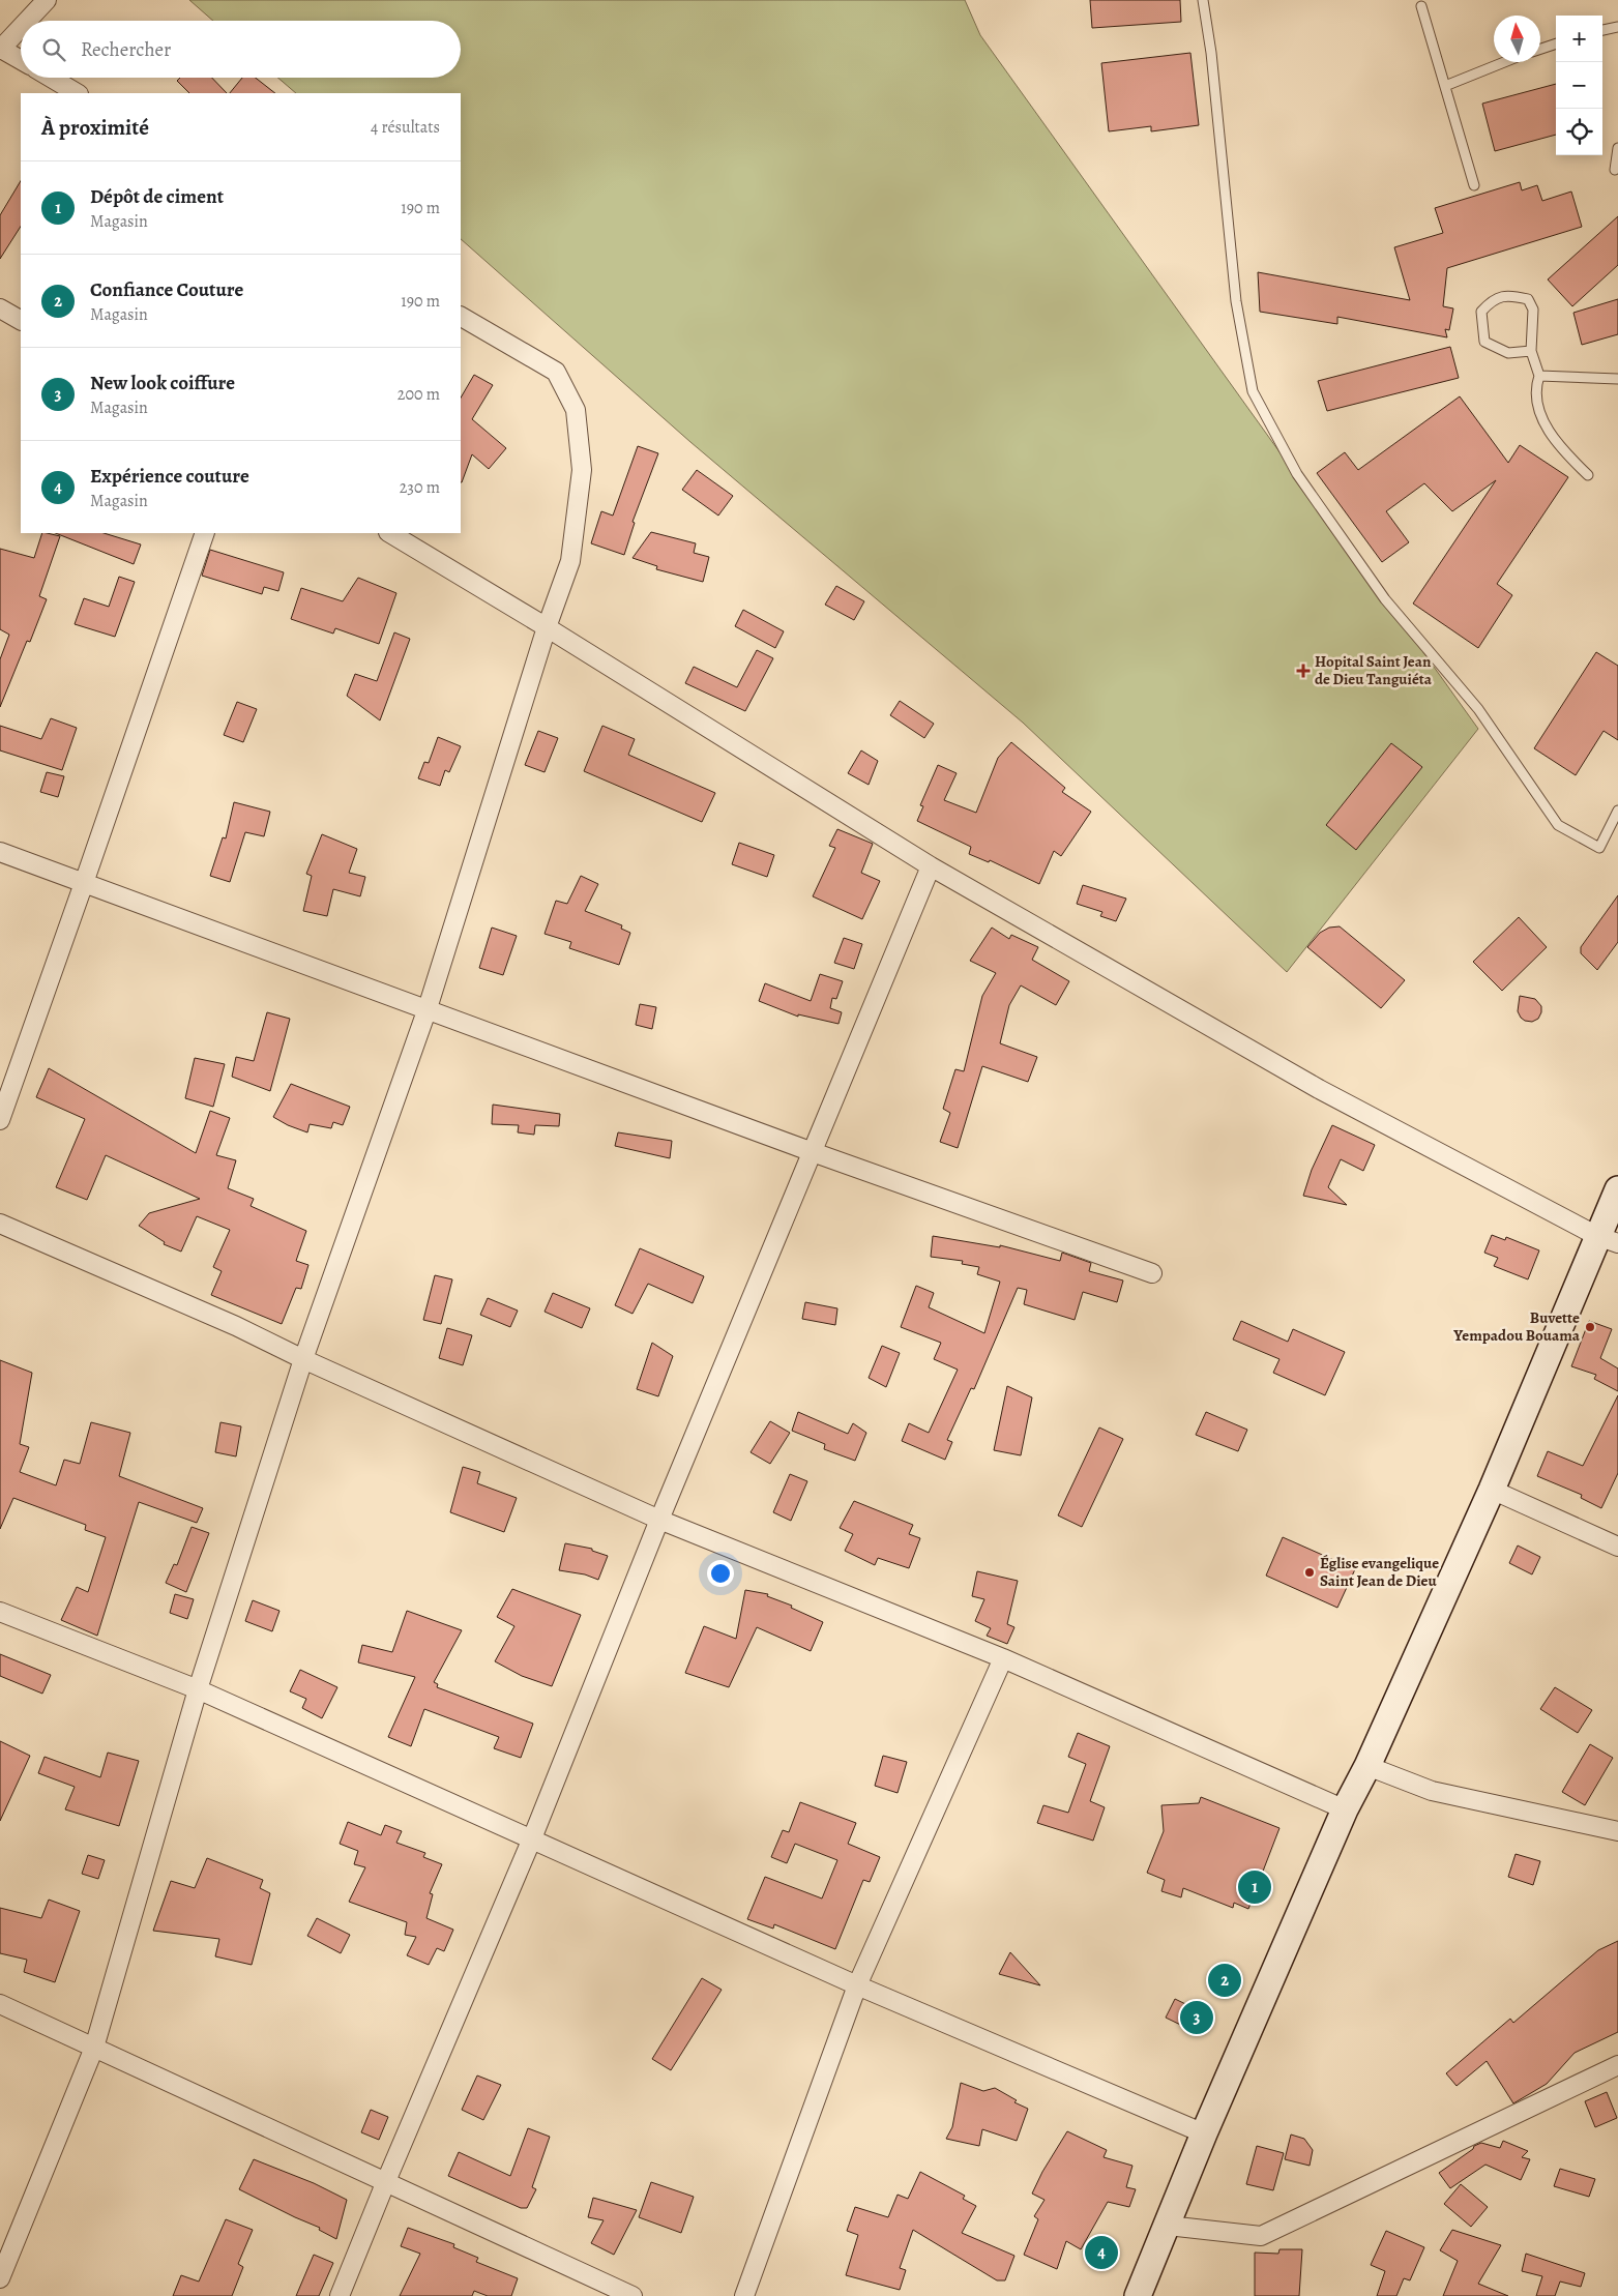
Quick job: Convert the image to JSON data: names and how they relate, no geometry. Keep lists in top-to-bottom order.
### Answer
{
  "places": {
    "health": ["Hopital Saint Jean de Dieu Tanguiéta"],
    "other": ["Buvette Yempadou Bouama", "Église evangelique Saint Jean de Dieu"]
  },
  "north": "top",
  "page": {
    "map_buttons": ["+", "−"],
    "search": "Rechercher",
    "heading": ["À proximité", "4 résultats"],
    "list": [
      {
        "mark": "1",
        "name": "Dépôt de ciment",
        "note": "Magasin",
        "value": "190 m"
      },
      {
        "mark": "2",
        "name": "Confiance Couture",
        "note": "Magasin",
        "value": "190 m"
      },
      {
        "mark": "3",
        "name": "New look coiffure",
        "note": "Magasin",
        "value": "200 m"
      },
      {
        "mark": "4",
        "name": "Expérience couture",
        "note": "Magasin",
        "value": "230 m"
      }
    ],
    "pins": [
      "1",
      "2",
      "3",
      "4"
    ]
  }
}
